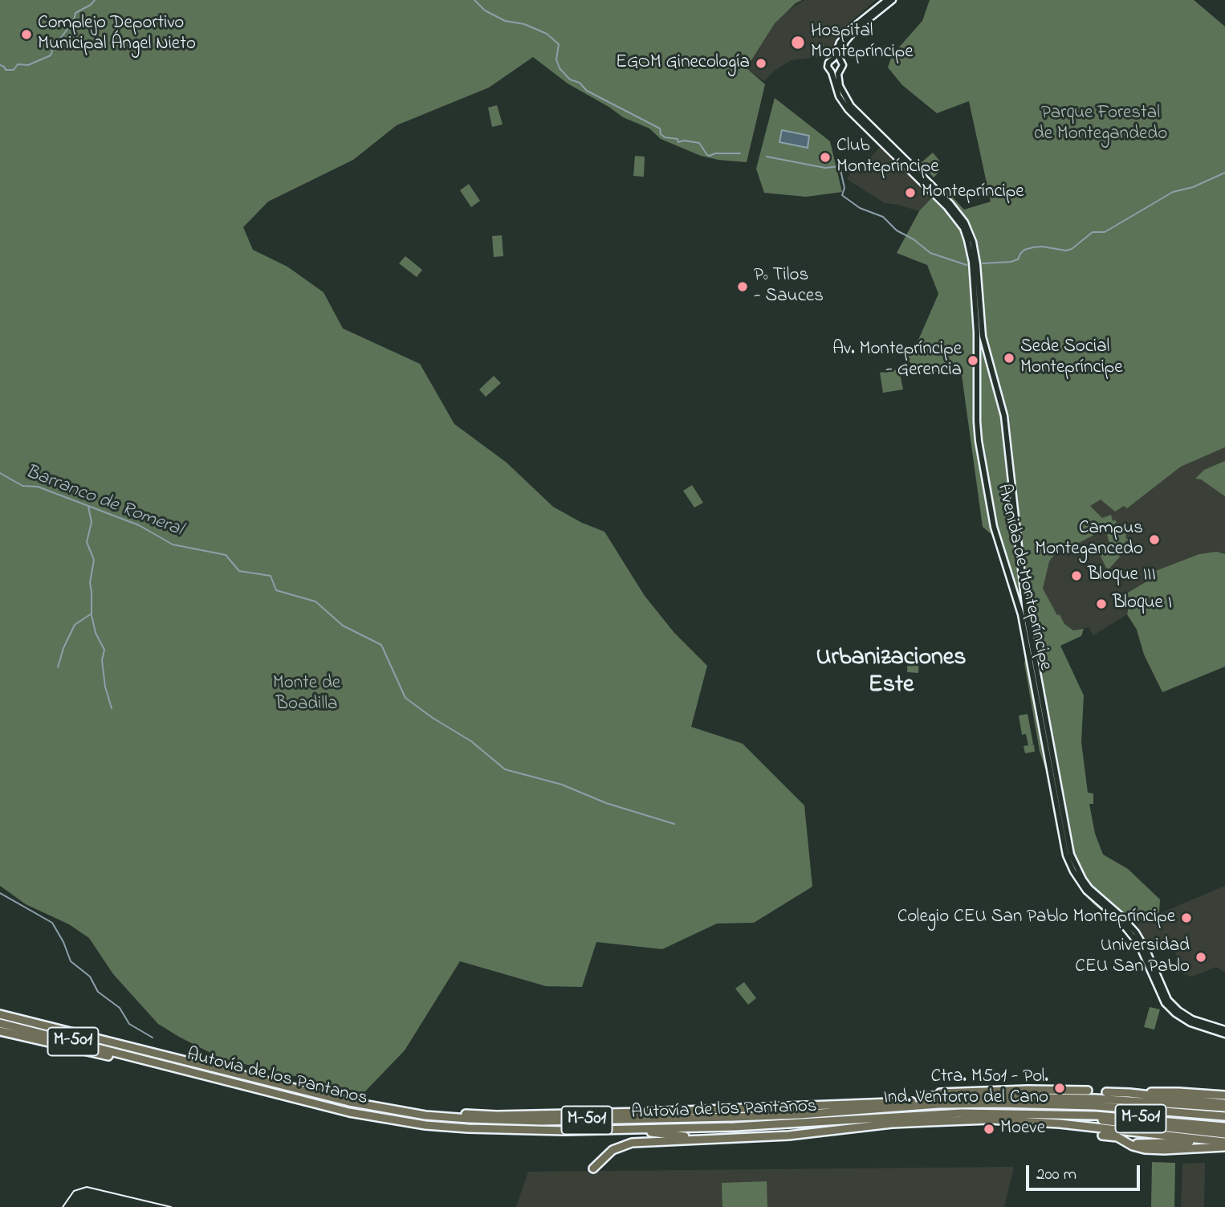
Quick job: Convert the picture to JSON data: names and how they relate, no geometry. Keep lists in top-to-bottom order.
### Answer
{
  "streets": {
    "highway": ["M-501", "Autovía de los Pantanos"],
    "street": ["Avenida de Montepríncipe"]
  },
  "districts": ["Urbanizaciones Este"],
  "water": ["Barranco de Romeral"],
  "parks": ["Parque Forestal de Montegandedo", "Monte de Boadilla"],
  "places": [
    "Complejo Deportivo Municipal Ángel Nieto",
    "Hospital Montepríncipe",
    "EGOM Ginecología",
    "Club Montepríncipe",
    "Montepríncipe",
    "Pº Tilos - Sauces",
    "Sede Social Montepríncipe",
    "Av. Montepríncipe - Gerencia",
    "Campus Montegancedo",
    "Bloque III",
    "Bloque I",
    "Colegio CEU San Pablo Montepríncipe",
    "Universidad CEU San Pablo",
    "Ctra. M501 - Pol. Ind. Ventorro del Cano",
    "Moeve"
  ],
  "scale_bar": "200 m"
}
